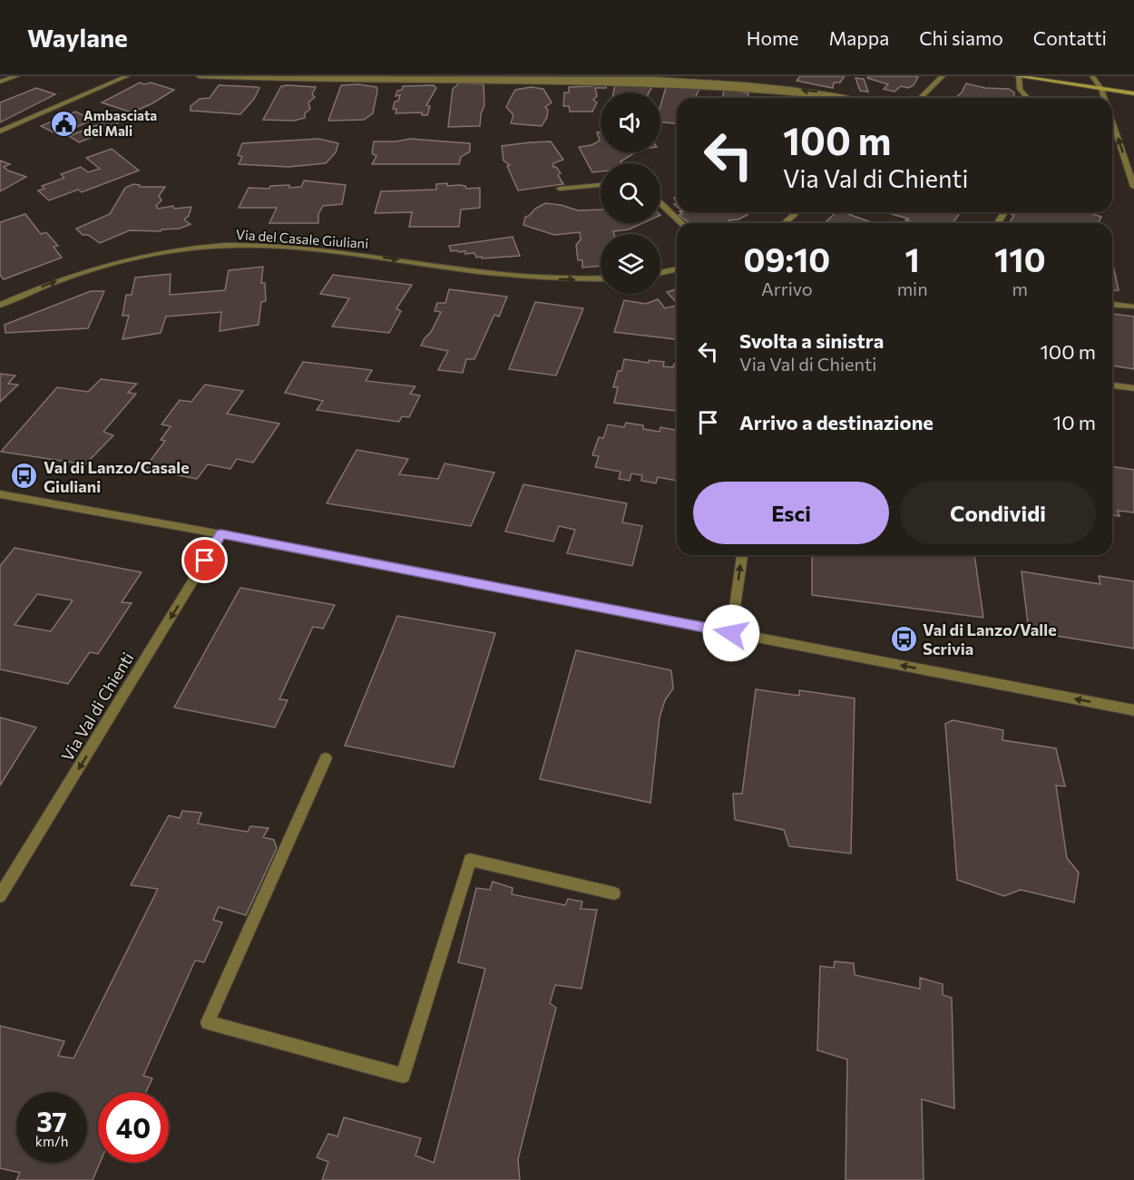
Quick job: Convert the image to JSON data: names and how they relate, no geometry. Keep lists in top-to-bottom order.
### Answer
{
  "streets": {
    "street": ["Via del Casale Giuliani", "Via Val di Chienti"]
  },
  "one_way": ["Via del Casale Giuliani", "Via Val di Chienti"],
  "places": {
    "public building": ["Ambasciata del Mali"],
    "bus stop": ["Val di Lanzo/Casale Giuliani", "Val di Lanzo/Valle Scrivia"]
  },
  "page": {
    "header": "Waylane",
    "nav": [
      "Home",
      "Mappa",
      "Chi siamo",
      "Contatti"
    ],
    "turn": ["100 m", "Via Val di Chienti"],
    "eta": [
      "09:10",
      "Arrivo",
      "1",
      "min",
      "110",
      "m"
    ],
    "list": [
      {
        "name": "Svolta a sinistra",
        "note": "Via Val di Chienti",
        "value": "100 m"
      },
      {
        "name": "Arrivo a destinazione",
        "value": "10 m"
      }
    ],
    "buttons": ["Esci", "Condividi"],
    "speed": "37 km/h",
    "limit": "40"
  }
}
